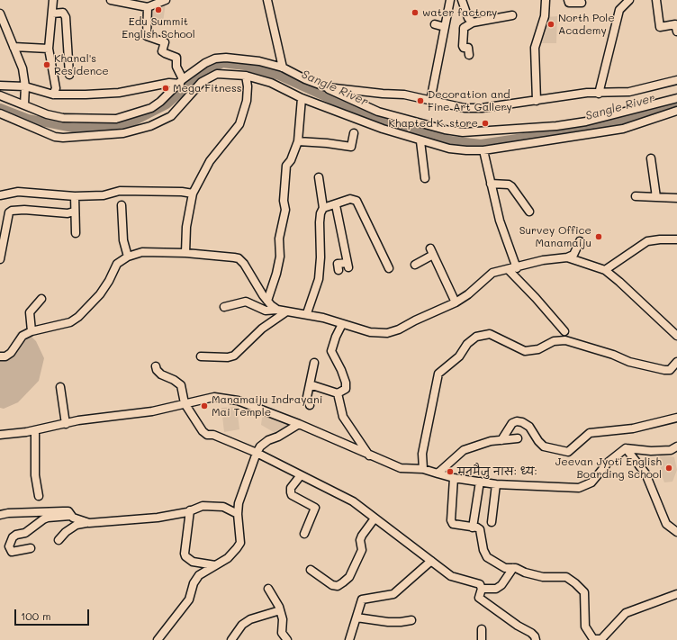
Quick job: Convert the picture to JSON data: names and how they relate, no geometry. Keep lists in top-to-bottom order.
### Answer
{
  "water": ["Sangle River"],
  "places": [
    "Edu Summit English School",
    "water factory",
    "North Pole Academy",
    "Khanal's Residence",
    "Mega Fitness",
    "Decoration and Fine Art Gallery",
    "Khapted K. store",
    "Survey Office Manamaiju",
    "Manamaiju Indrayani Mai Temple",
    "Jeevan Jyoti English Boarding School",
    "मनमैजु नासः ध्यः"
  ],
  "scale_bar": "100 m"
}
